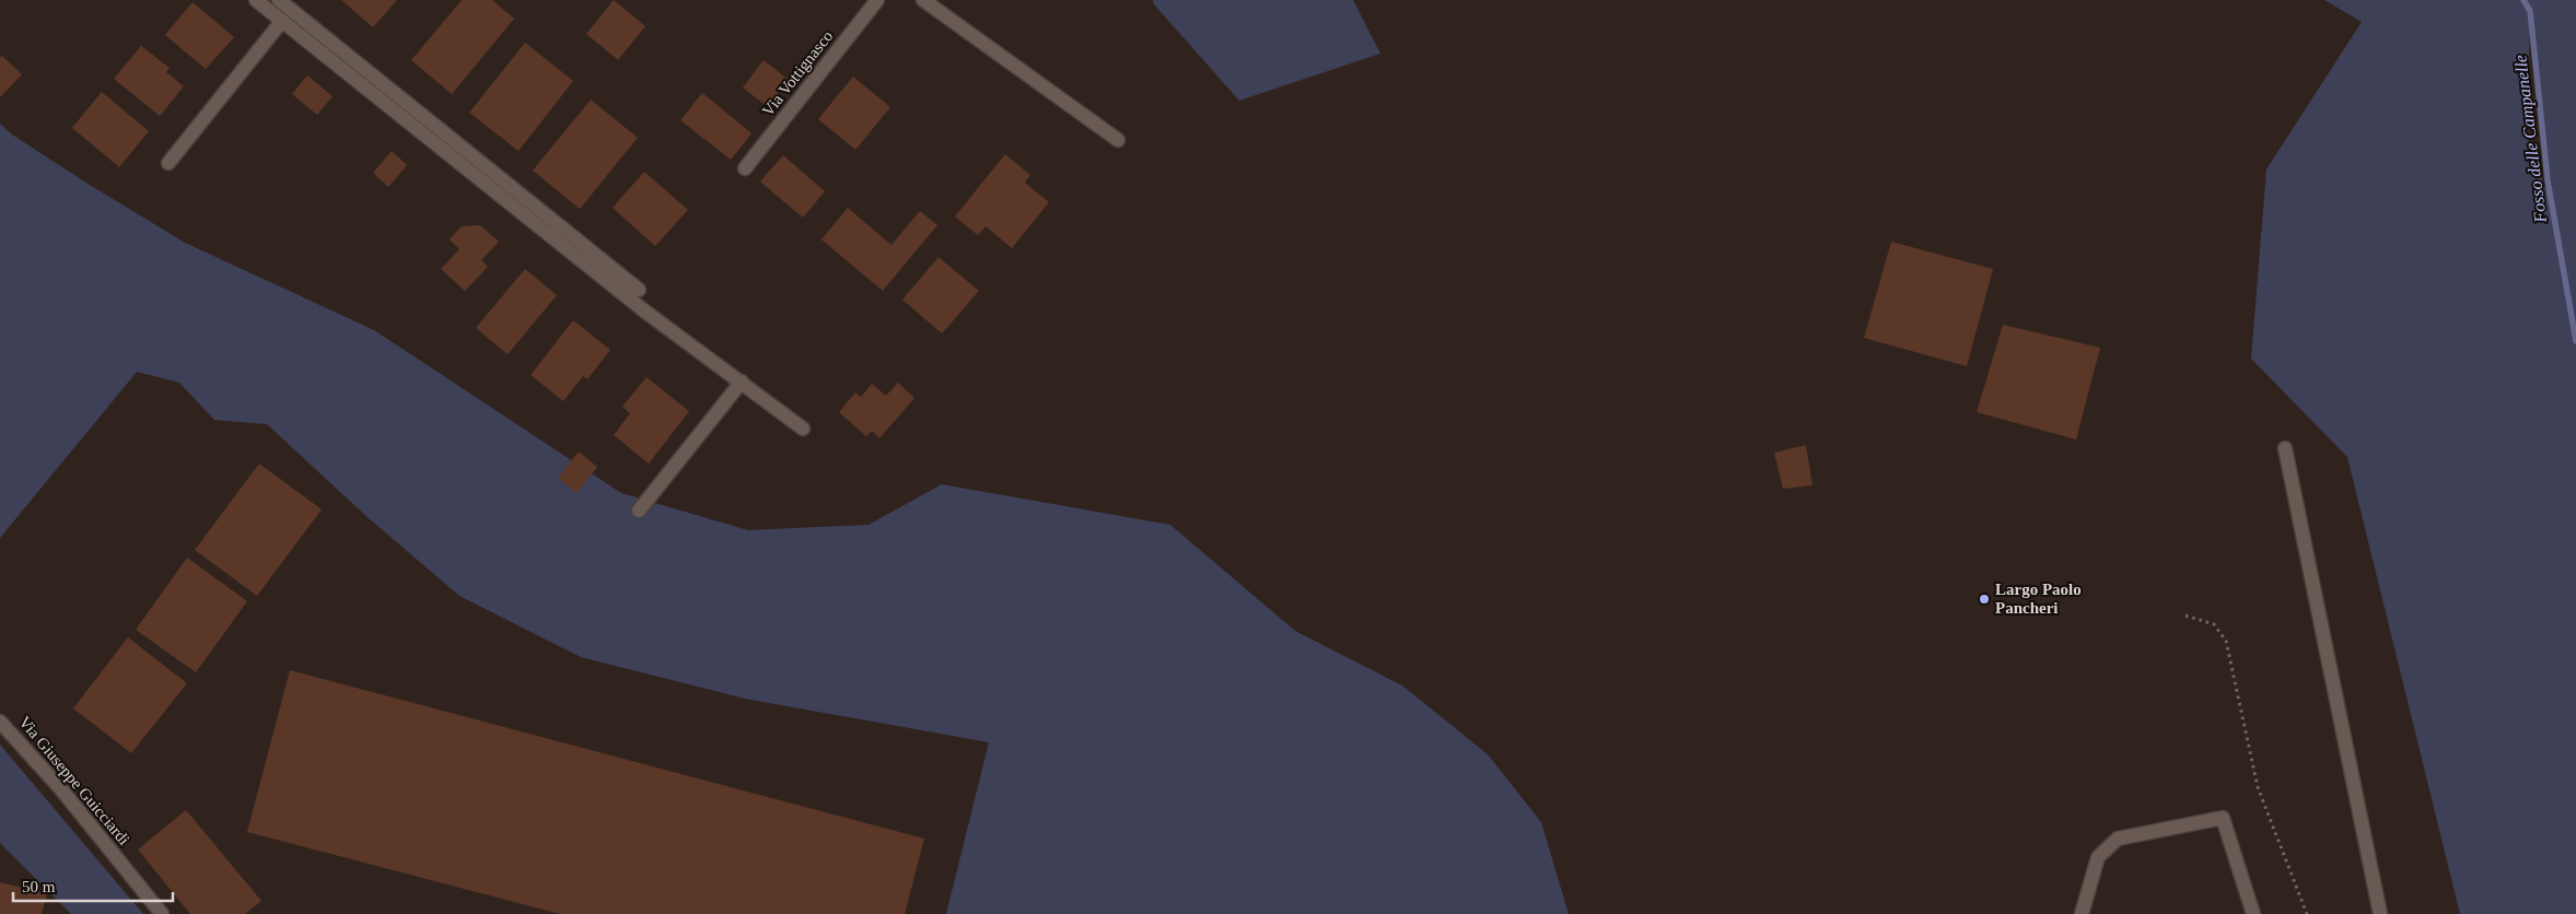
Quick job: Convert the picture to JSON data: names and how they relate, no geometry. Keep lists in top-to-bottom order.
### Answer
{
  "streets": {
    "street": ["Via Vottignasco", "Via Giuseppe Guicciardi"]
  },
  "water": ["Fosso delle Campanelle"],
  "places": ["Largo Paolo Pancheri"],
  "scale_bar": "50 m"
}
